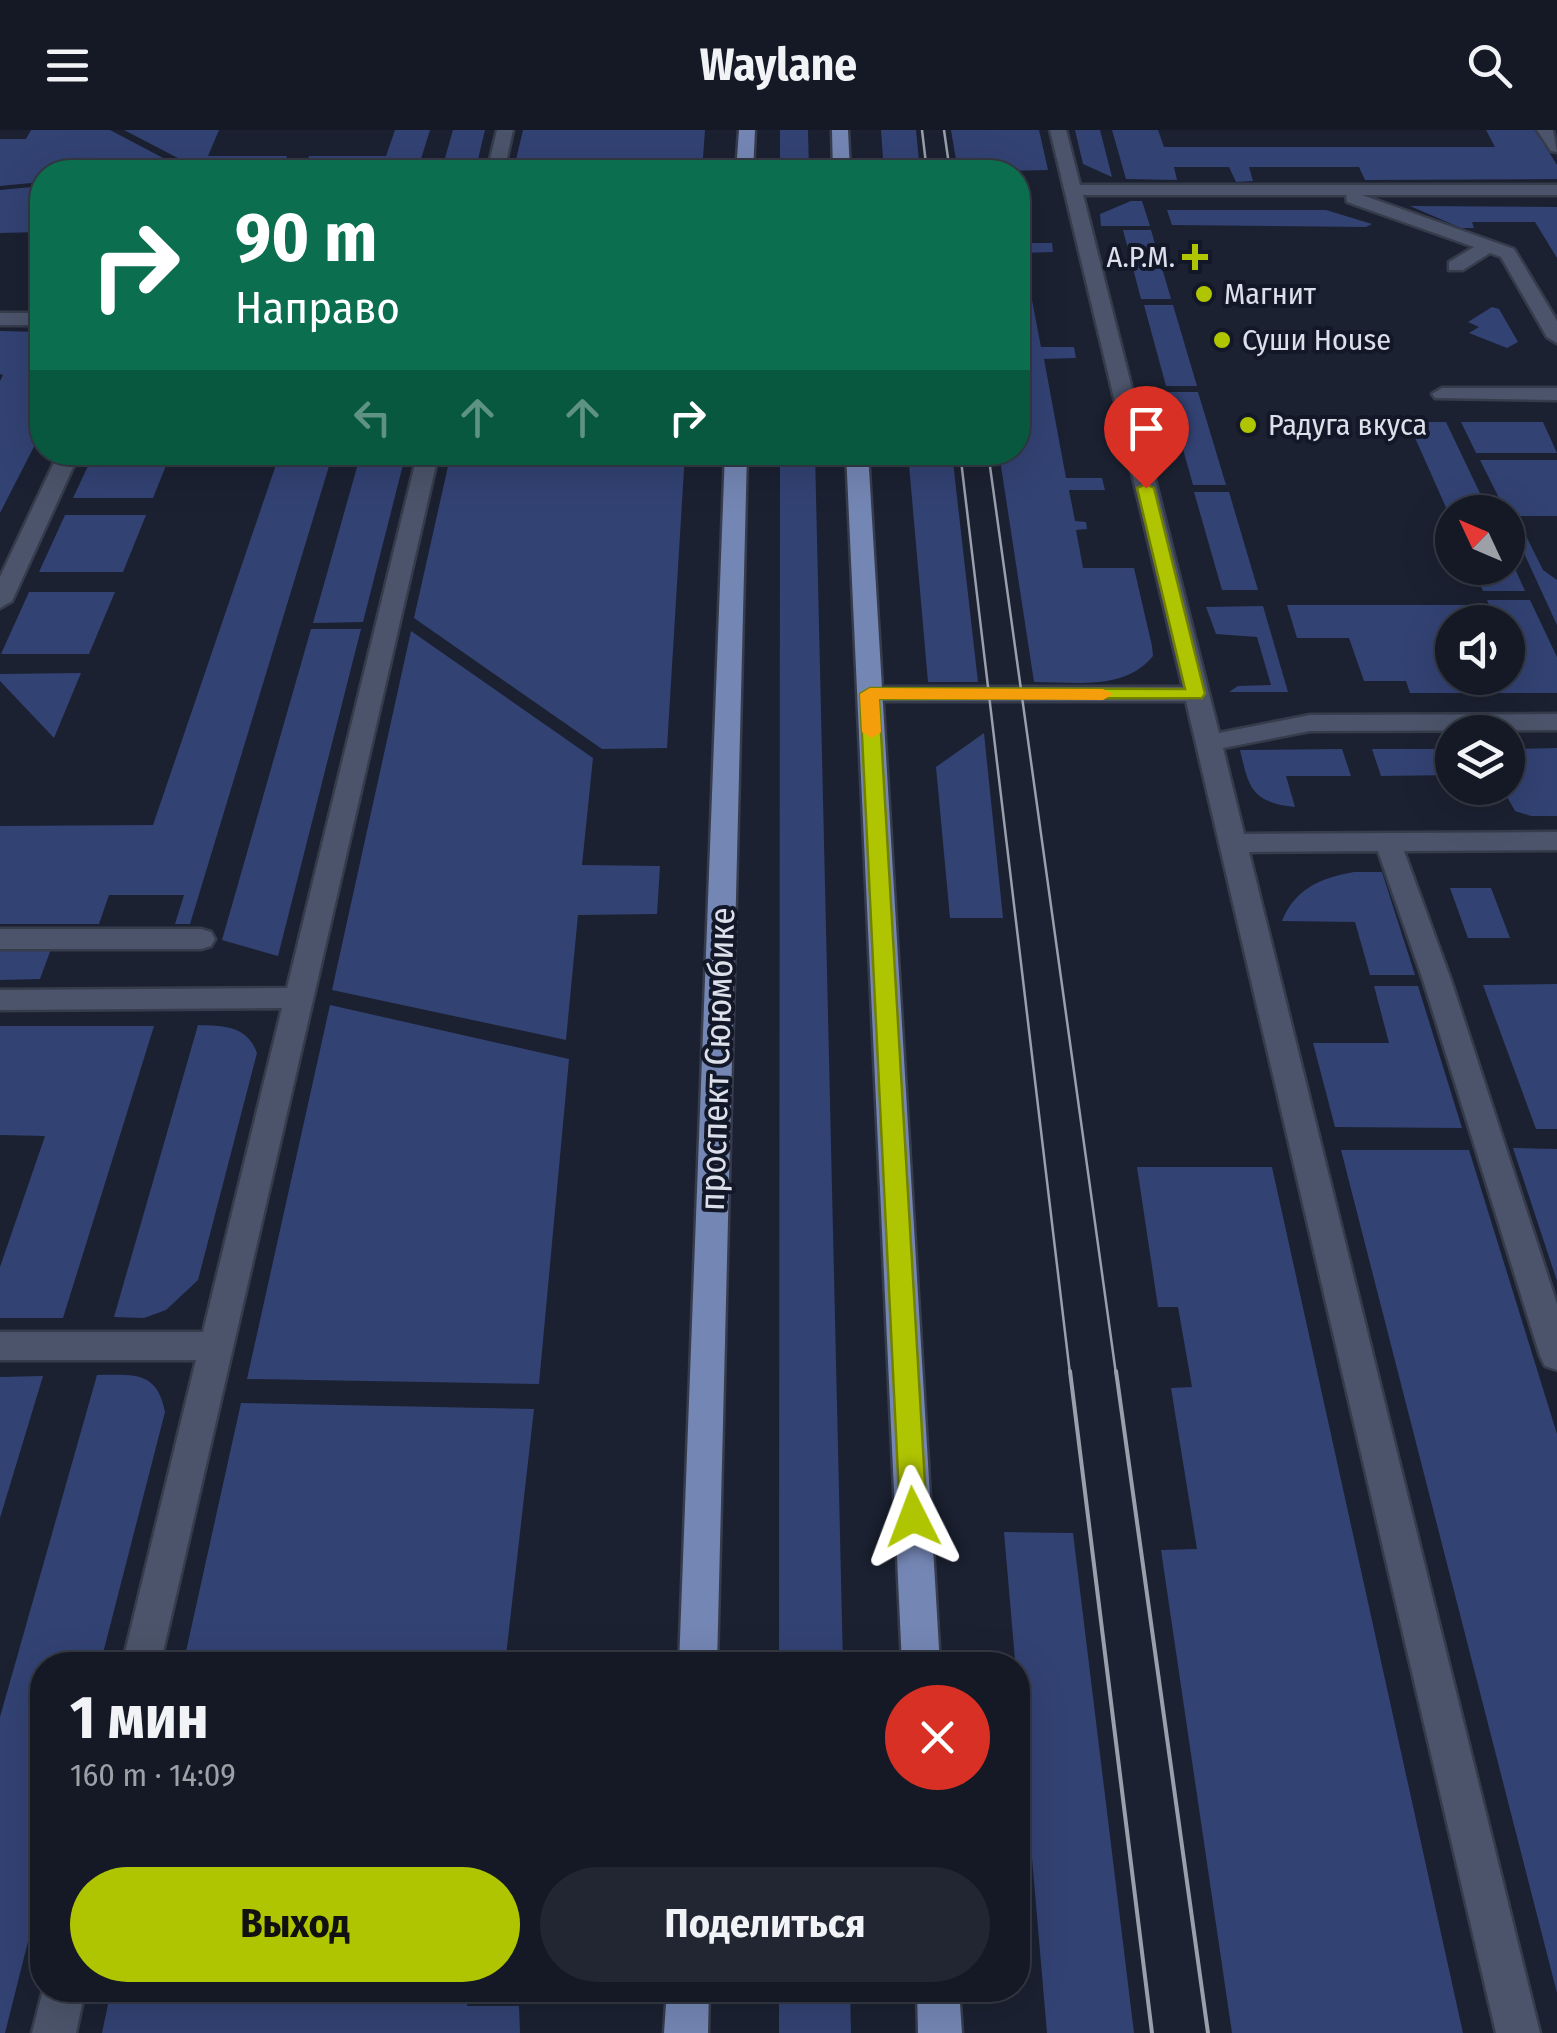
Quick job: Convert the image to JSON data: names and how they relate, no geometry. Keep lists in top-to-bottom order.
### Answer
{
  "streets": {
    "main road": ["проспект Сююмбике"]
  },
  "places": {
    "health": ["А.Р.М."],
    "other": ["Магнит", "Суши House", "Радуга вкуса"]
  },
  "north": "top left",
  "page": {
    "header": "Waylane",
    "turn": ["90 m", "Направо"],
    "heading": ["1 мин", "160 m · 14:09"],
    "buttons": ["Выход", "Поделиться"]
  }
}
